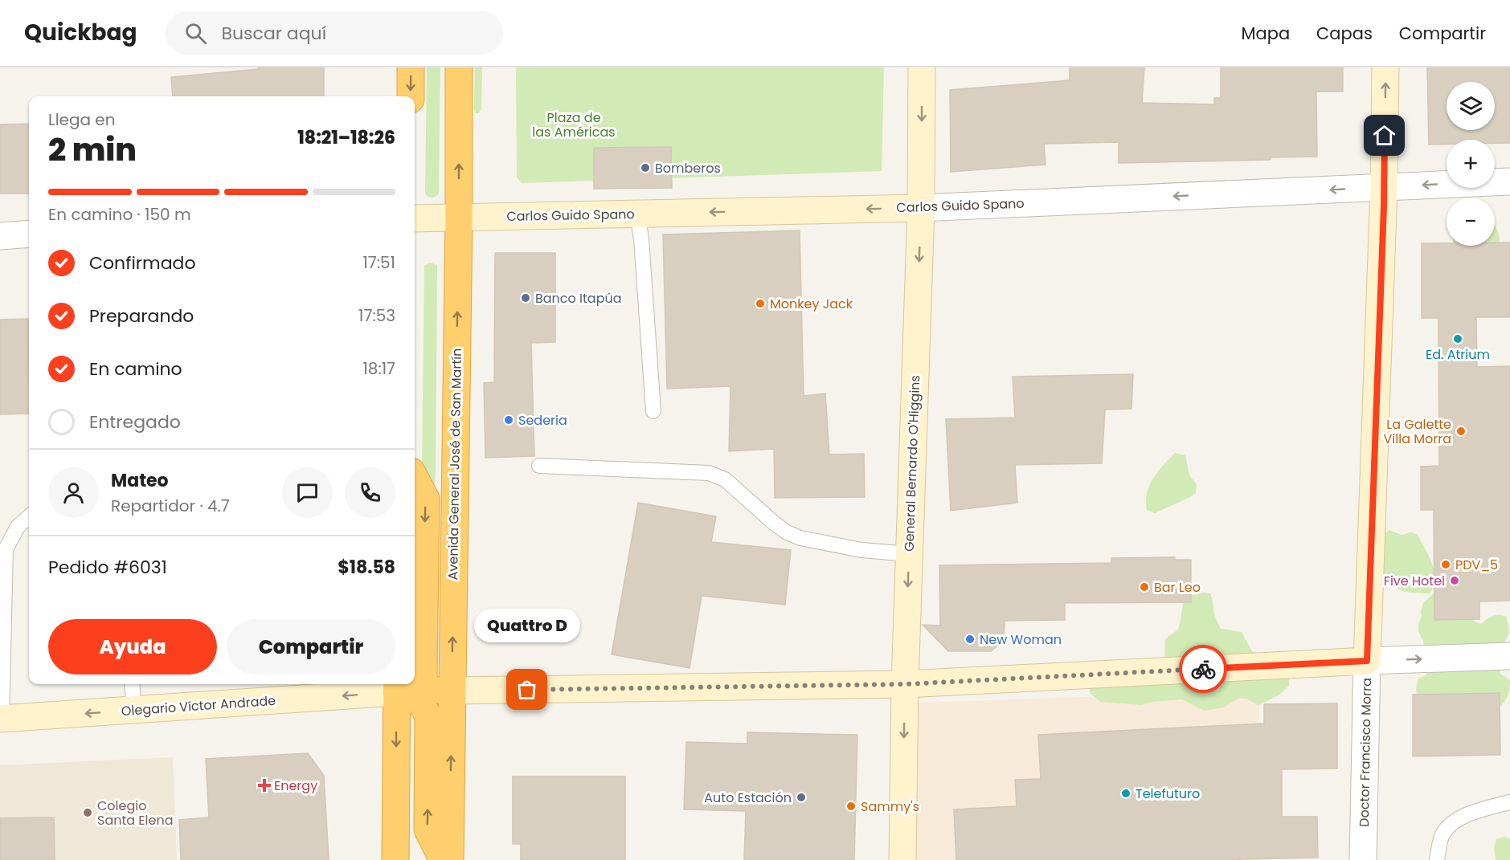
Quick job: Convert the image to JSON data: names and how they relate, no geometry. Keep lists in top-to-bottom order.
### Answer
{
  "streets": {
    "highway": ["Avenida General José de San Martín"],
    "street": [
      "Carlos Guido Spano",
      "General Bernardo O'Higgins",
      "Olegario Víctor Andrade",
      "Doctor Francisco Morra"
    ]
  },
  "crossings": [
    ["Carlos Guido Spano", "General Bernardo O'Higgins"],
    ["Carlos Guido Spano", "Avenida General José de San Martín"],
    ["Carlos Guido Spano", "Doctor Francisco Morra"]
  ],
  "one_way": ["Carlos Guido Spano", "General Bernardo O'Higgins", "Olegario Víctor Andrade"],
  "parks": ["Plaza de las Américas"],
  "places": {
    "other": [
      "Bomberos",
      "Banco Itapúa",
      "Monkey Jack",
      "Ed. Atrium",
      "Sederia",
      "La Galette Villa Morra",
      "PDV_5",
      "Five Hotel",
      "Bar Leo",
      "New Woman",
      "Quattro D",
      "Telefuturo",
      "Auto Estación",
      "Sammy's",
      "Colegio Santa Elena"
    ],
    "health": ["Energy"]
  },
  "page": {
    "header": "Quickbag",
    "search": "Buscar aquí",
    "nav": ["Mapa", "Capas", "Compartir"],
    "map_buttons": ["+", "−"],
    "heading": ["2 min", "Llega en", "18:21–18:26"],
    "panel": [
      "Mateo",
      "Repartidor · 4.7",
      "Pedido #6031",
      "$18.58"
    ],
    "bar": "En camino · 150 m",
    "list": [
      ["Confirmado", "17:51"],
      ["Preparando", "17:53"],
      ["En camino", "18:17"],
      "Entregado"
    ],
    "bubble": "Quattro D",
    "buttons": ["Ayuda", "Compartir"]
  }
}
